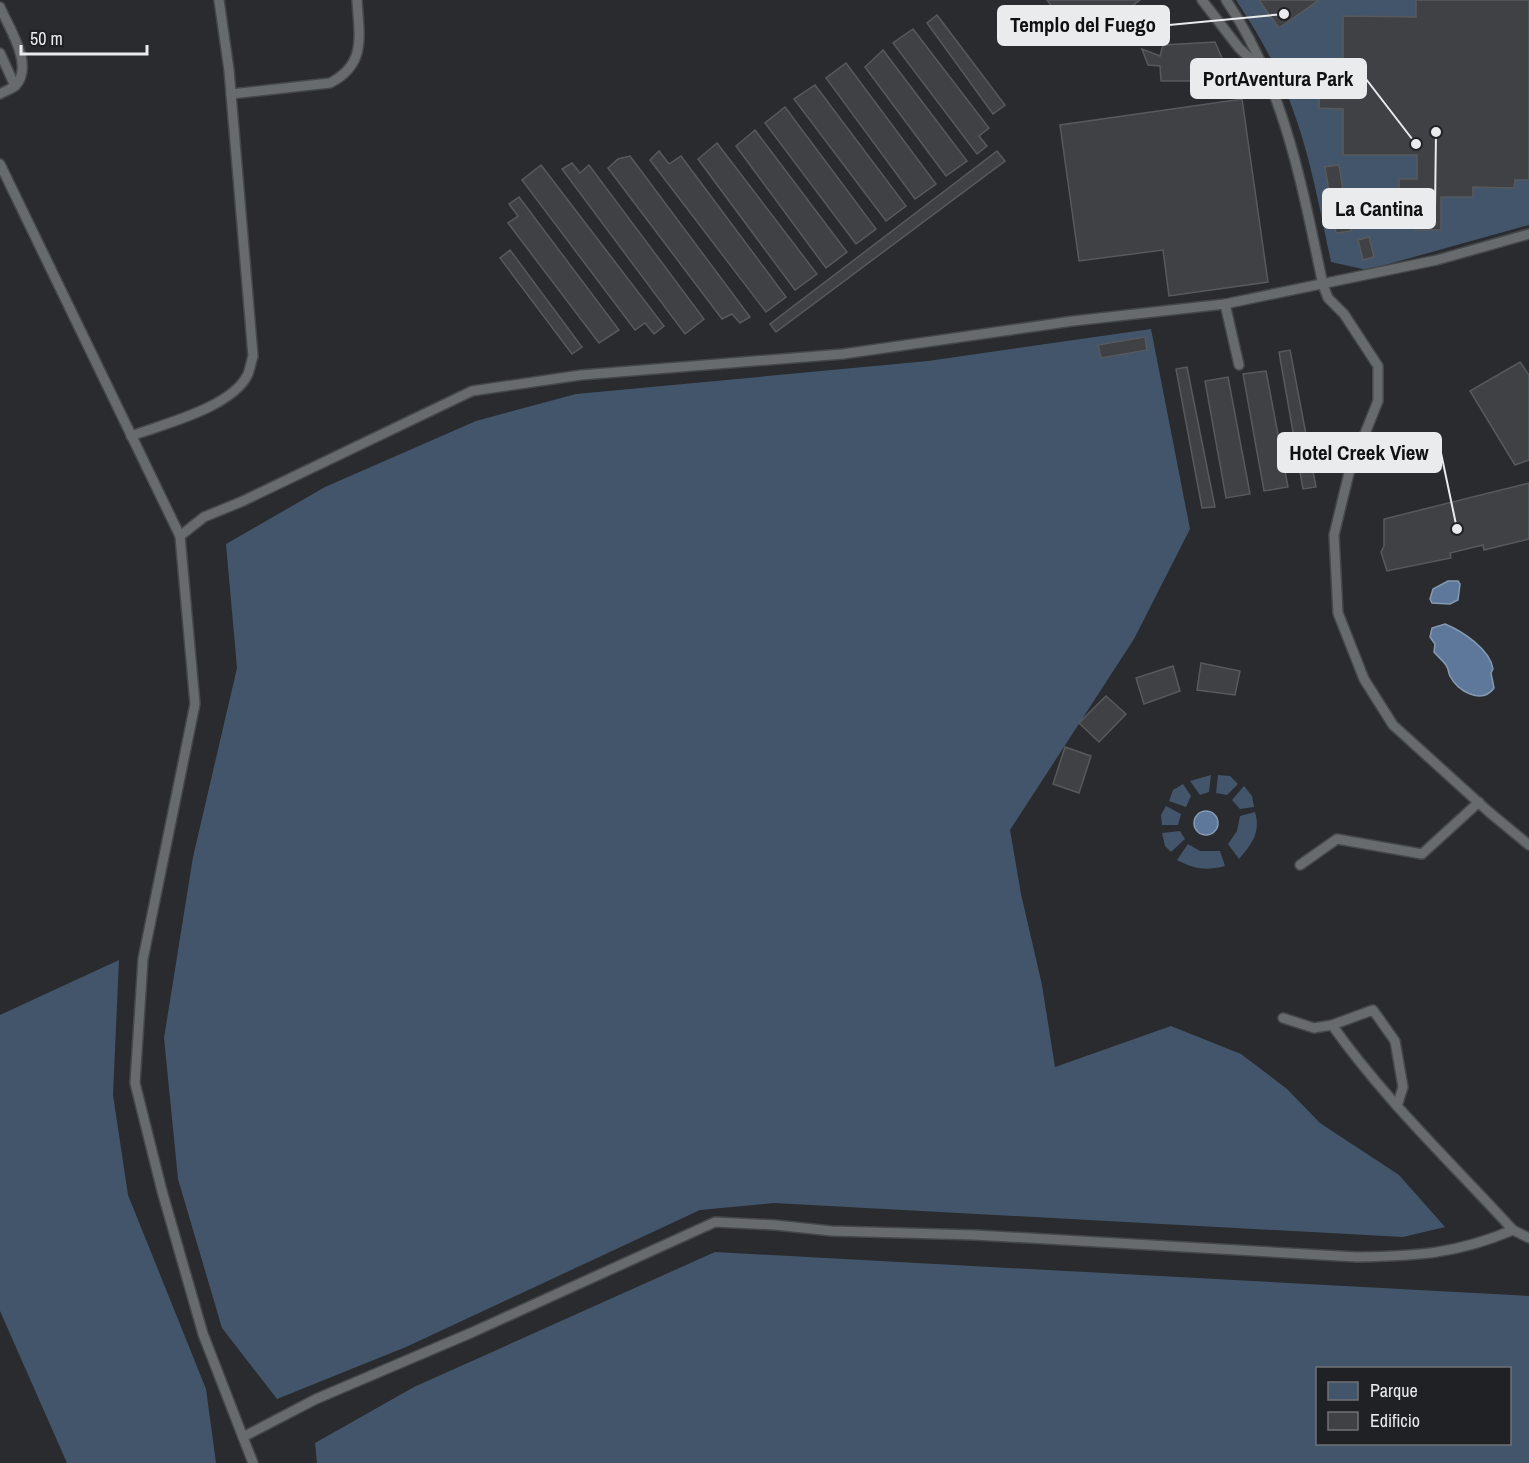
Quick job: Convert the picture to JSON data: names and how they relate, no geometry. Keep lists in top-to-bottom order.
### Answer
{
  "places": [
    "Templo del Fuego",
    "La Cantina",
    "PortAventura Park",
    "Hotel Creek View"
  ],
  "legend": ["Parque", "Edificio"],
  "scale_bar": "50 m"
}
